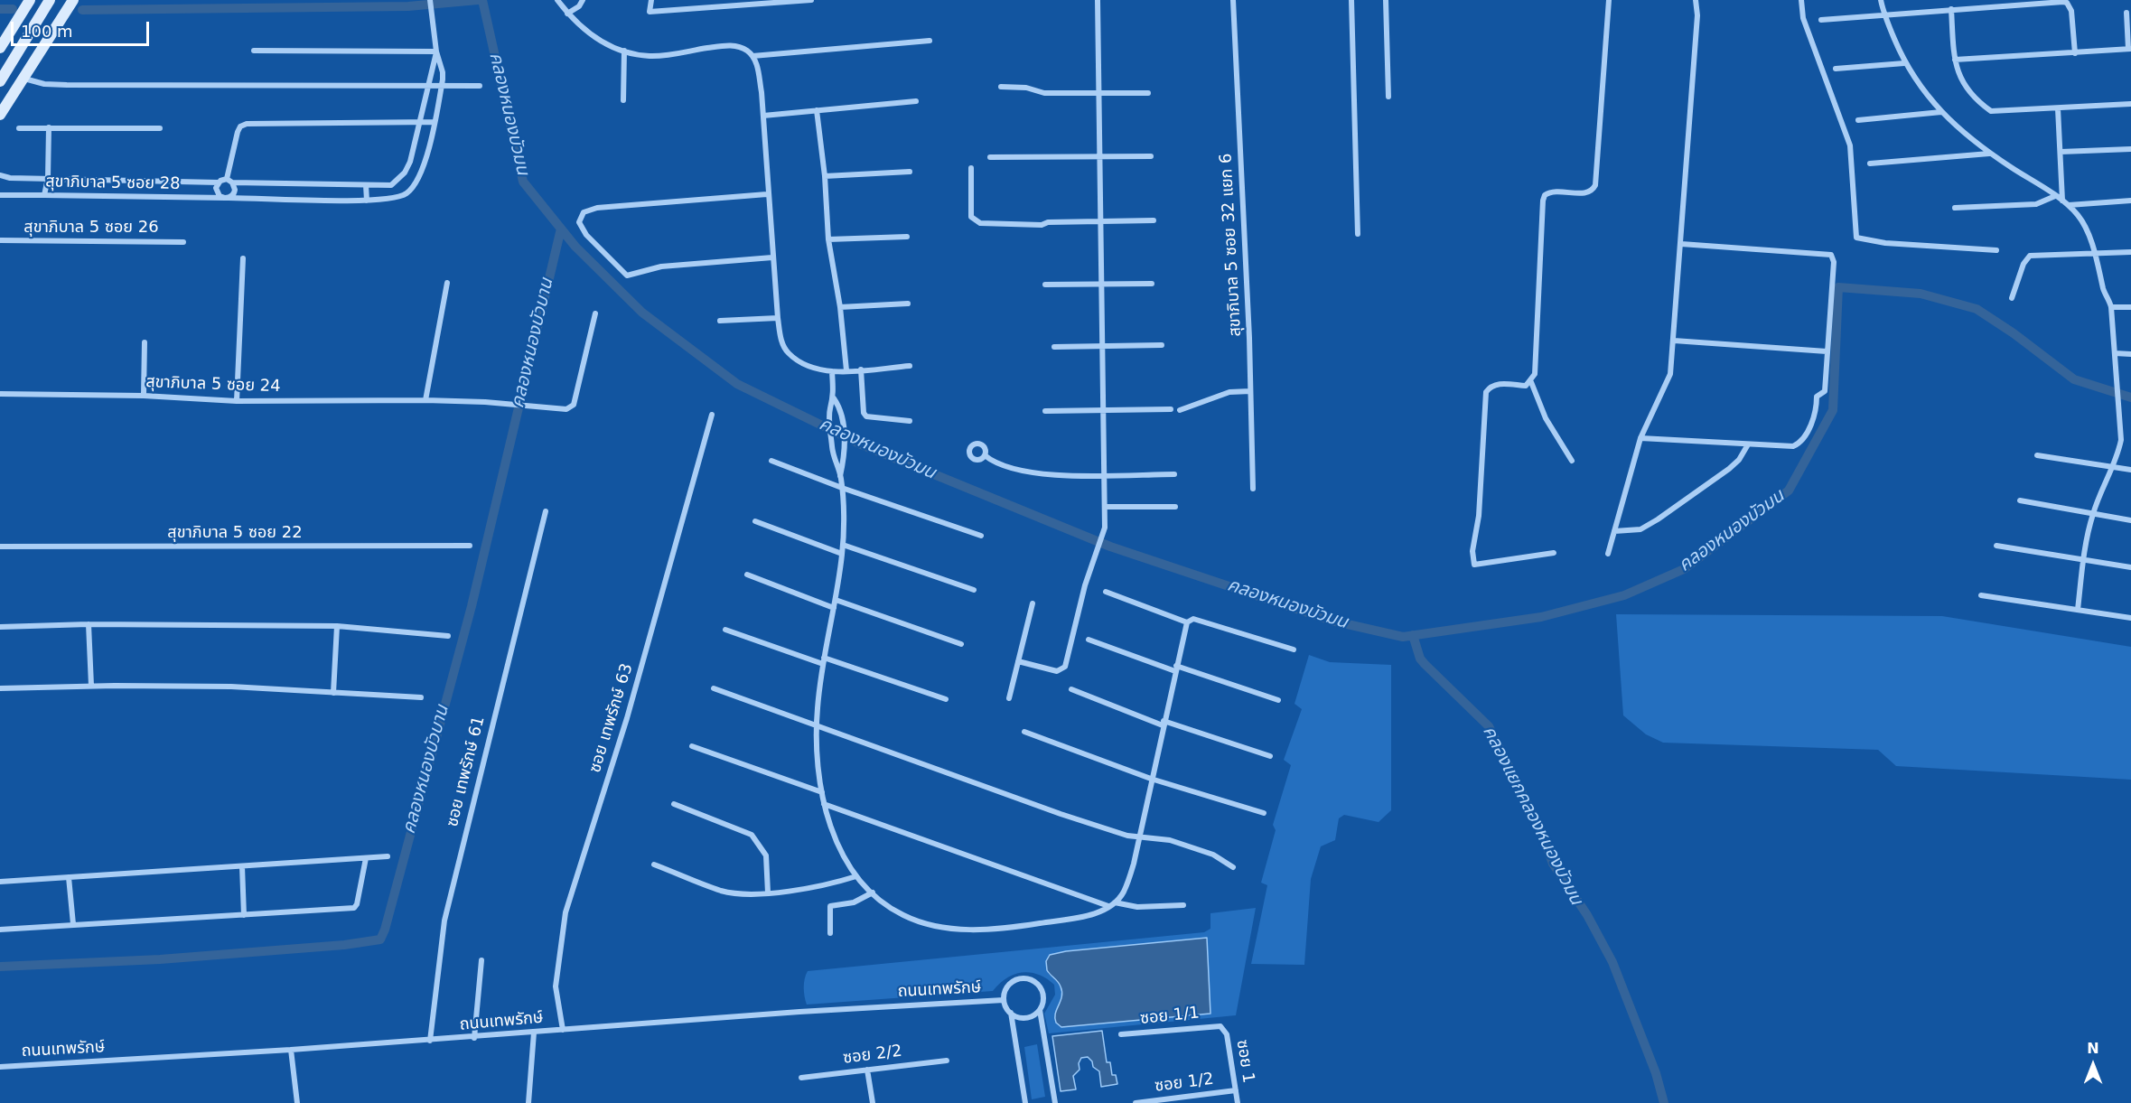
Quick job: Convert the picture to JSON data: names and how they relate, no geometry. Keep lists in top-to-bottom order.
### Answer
{
  "streets": {
    "street": [
      "สุขาภิบาล 5 ซอย 28",
      "สุขาภิบาล 5 ซอย 26",
      "สุขาภิบาล 5 ซอย 32 แยก 6",
      "สุขาภิบาล 5 ซอย 24",
      "สุขาภิบาล 5 ซอย 22",
      "ซอย เทพรักษ์ 63",
      "ซอย เทพรักษ์ 61",
      "ถนนเทพรักษ์",
      "ซอย 1/1",
      "ซอย 2/2",
      "ซอย 1",
      "ซอย 1/2"
    ]
  },
  "crossings": [
    ["ซอย เทพรักษ์ 63", "ถนนเทพรักษ์"],
    ["ซอย เทพรักษ์ 61", "ถนนเทพรักษ์"],
    ["ซอย 1/1", "ซอย 1"],
    ["ซอย 1", "ซอย 1/2"]
  ],
  "water": ["คลองหนองบัวมน", "คลองหนองบัวบาน", "คลองแยกคลองหนองบัวมน"],
  "scale_bar": "100 m",
  "north": "top"
}
